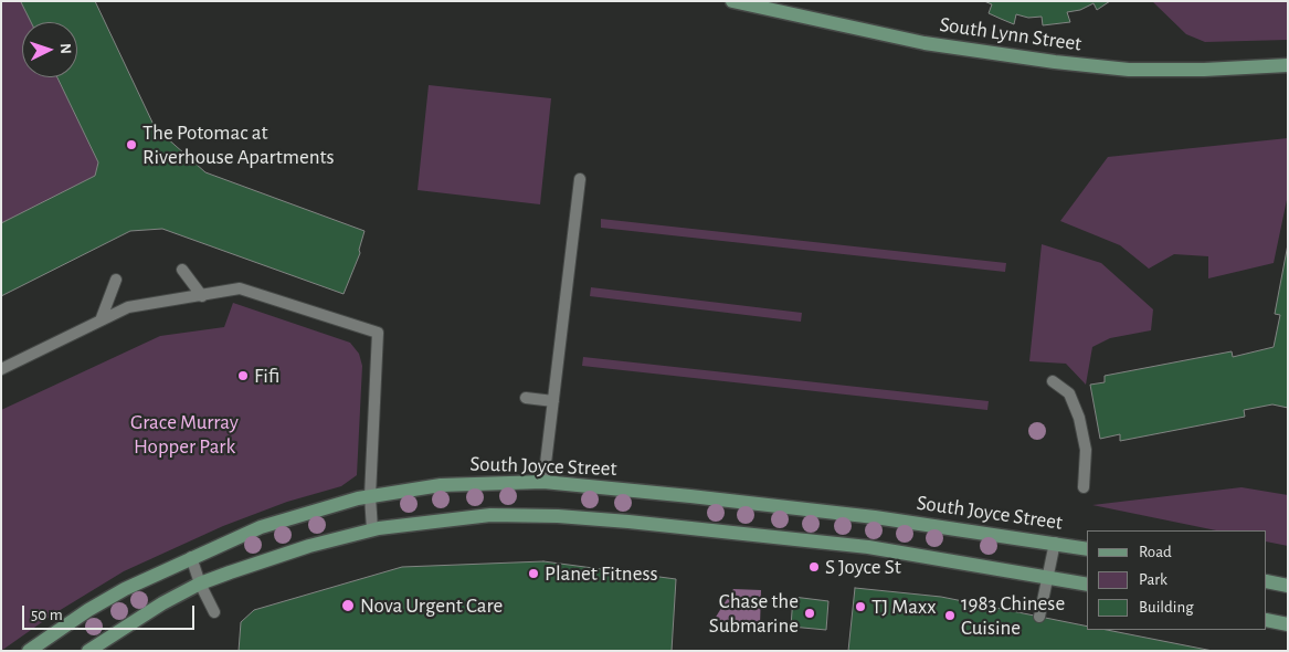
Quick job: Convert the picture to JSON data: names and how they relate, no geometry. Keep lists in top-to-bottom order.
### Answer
{
  "streets": {
    "main road": ["South Lynn Street", "South Joyce Street"]
  },
  "parks": ["Grace Murray Hopper Park"],
  "places": [
    "The Potomac at Riverhouse Apartments",
    "Fifi",
    "S Joyce St",
    "Planet Fitness",
    "Nova Urgent Care",
    "TJ Maxx",
    "Chase the Submarine",
    "1983 Chinese Cuisine"
  ],
  "legend": ["Road", "Park", "Building"],
  "scale_bar": "50 m",
  "north": "right"
}
